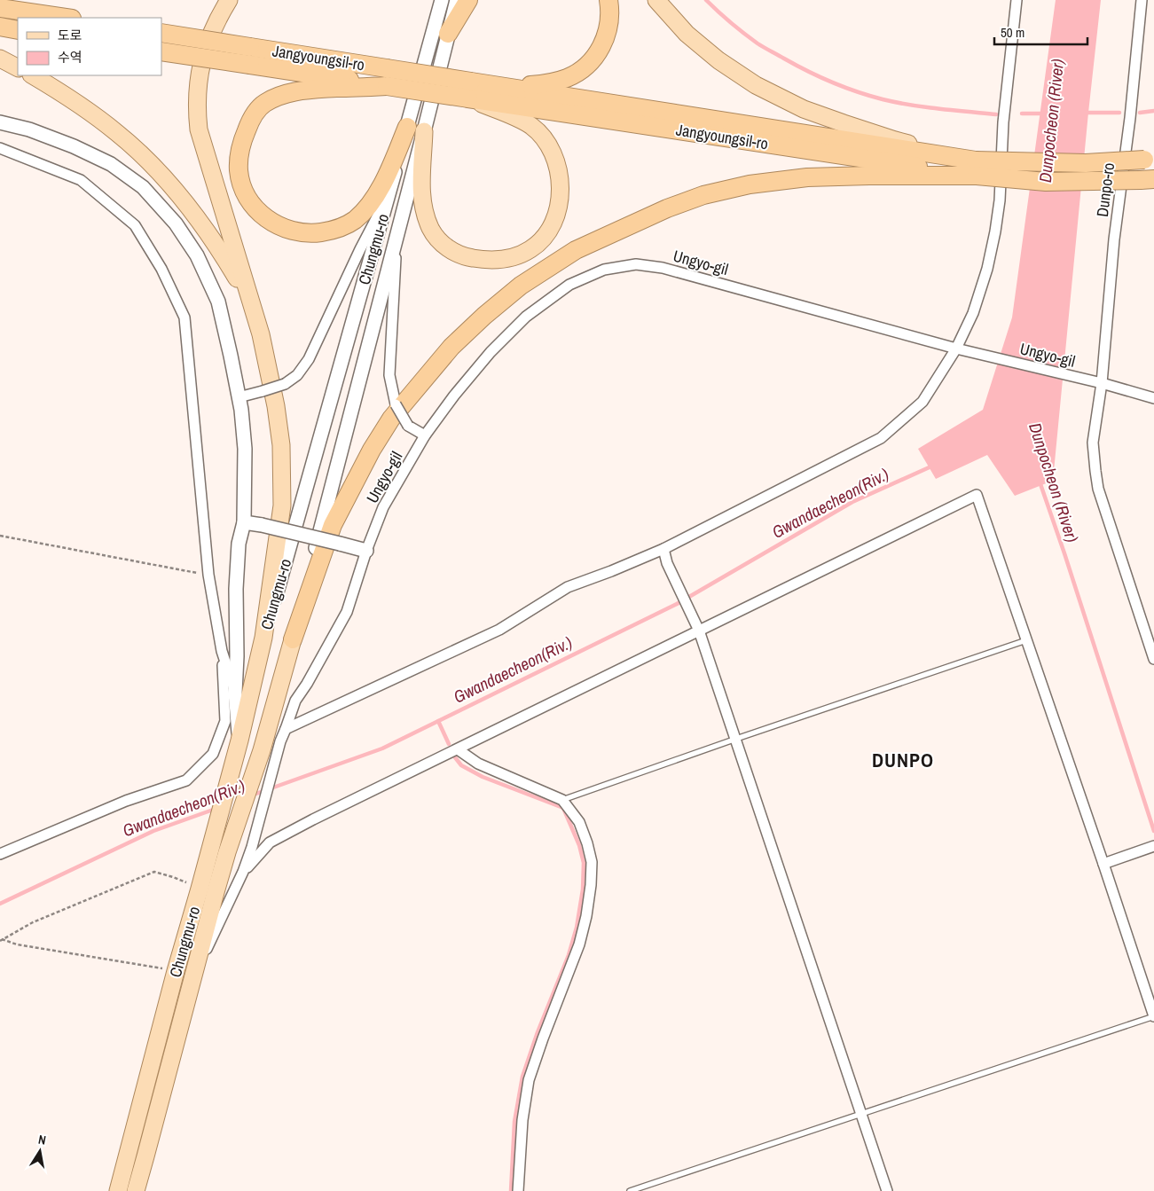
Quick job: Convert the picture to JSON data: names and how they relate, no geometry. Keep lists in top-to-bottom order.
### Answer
{
  "streets": {
    "highway": ["Jangyoungsil-ro"],
    "main road": ["Chungmu-ro"],
    "street": ["Dunpo-ro", "Ungyo-gil"]
  },
  "crossings": [
    ["Dunpo-ro", "Ungyo-gil"]
  ],
  "districts": ["DUNPO"],
  "water": ["Dunpocheon (River)", "Gwandaecheon(Riv.)"],
  "legend": ["도로", "수역"],
  "scale_bar": "50 m",
  "north": "top"
}
